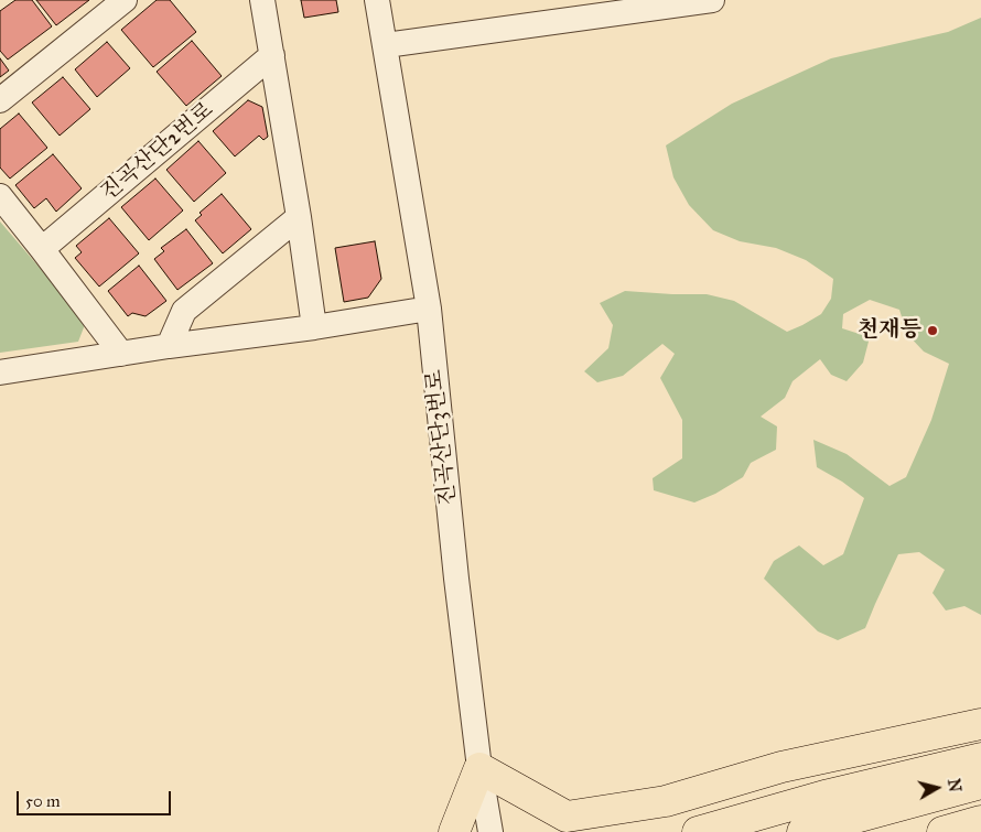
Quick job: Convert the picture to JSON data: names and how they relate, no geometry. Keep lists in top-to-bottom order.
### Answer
{
  "streets": {
    "street": ["진곡산단2번로", "진곡산단3번로"]
  },
  "places": ["천재등"],
  "scale_bar": "50 m",
  "north": "right"
}
